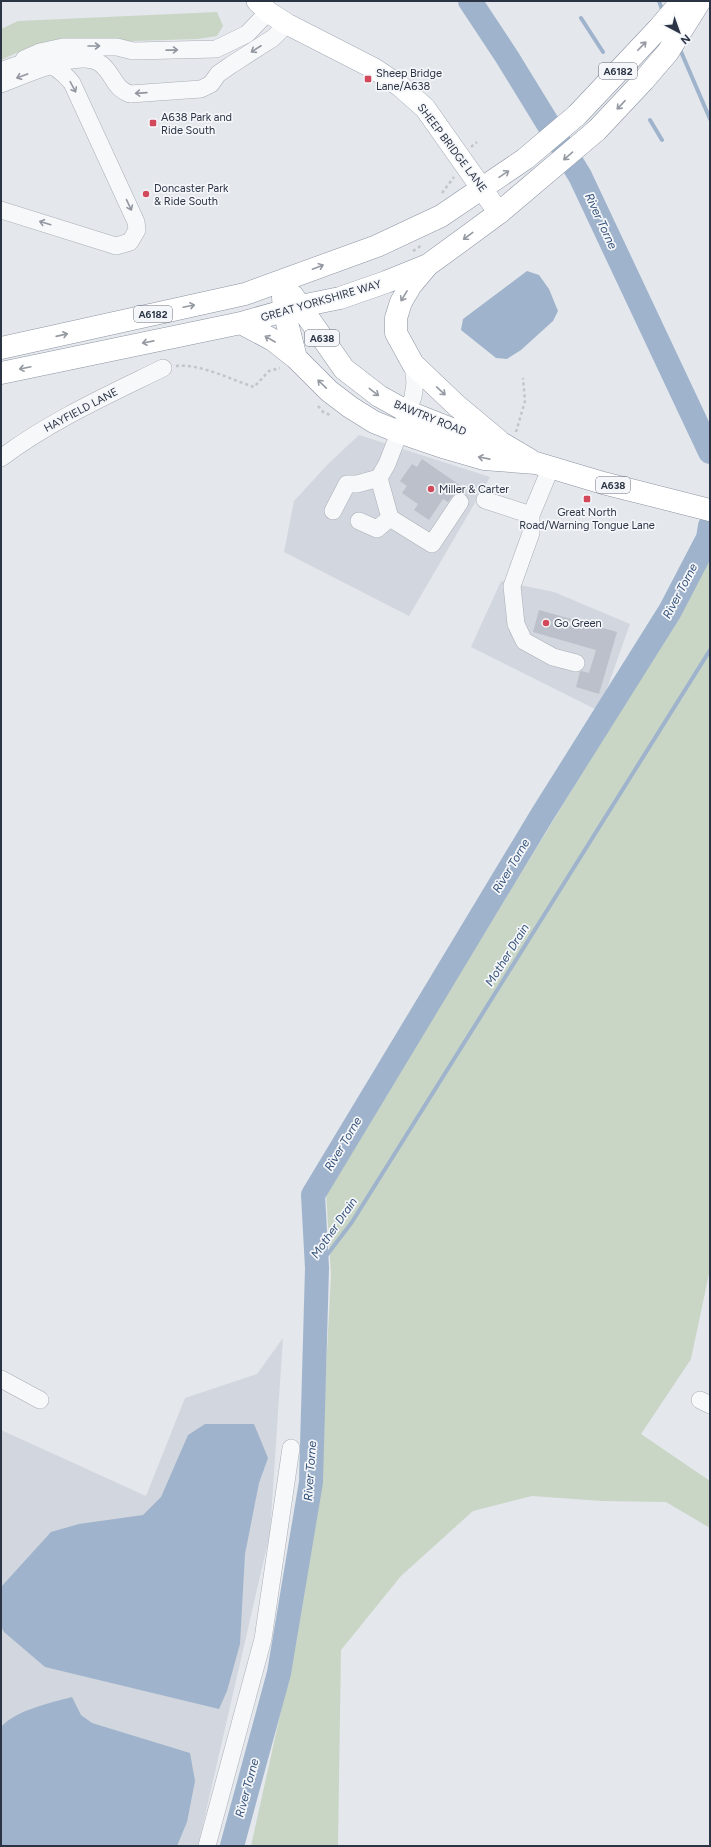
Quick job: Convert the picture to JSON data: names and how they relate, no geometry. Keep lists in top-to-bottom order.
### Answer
{
  "streets": {
    "highway": [
      "A6182",
      "GREAT YORKSHIRE WAY",
      "A638",
      "BAWTRY ROAD"
    ],
    "main road": ["SHEEP BRIDGE LANE"],
    "lane": ["HAYFIELD LANE"]
  },
  "crossings": [
    ["SHEEP BRIDGE LANE", "GREAT YORKSHIRE WAY"],
    ["GREAT YORKSHIRE WAY", "BAWTRY ROAD"]
  ],
  "water": ["River Torne", "Mother Drain"],
  "places": {
    "transit": ["Sheep Bridge Lane/A638", "A638 Park and Ride South", "Great North Road/Warning Tongue Lane"],
    "other": ["Doncaster Park & Ride South", "Miller & Carter", "Go Green"]
  },
  "north": "bottom right"
}
